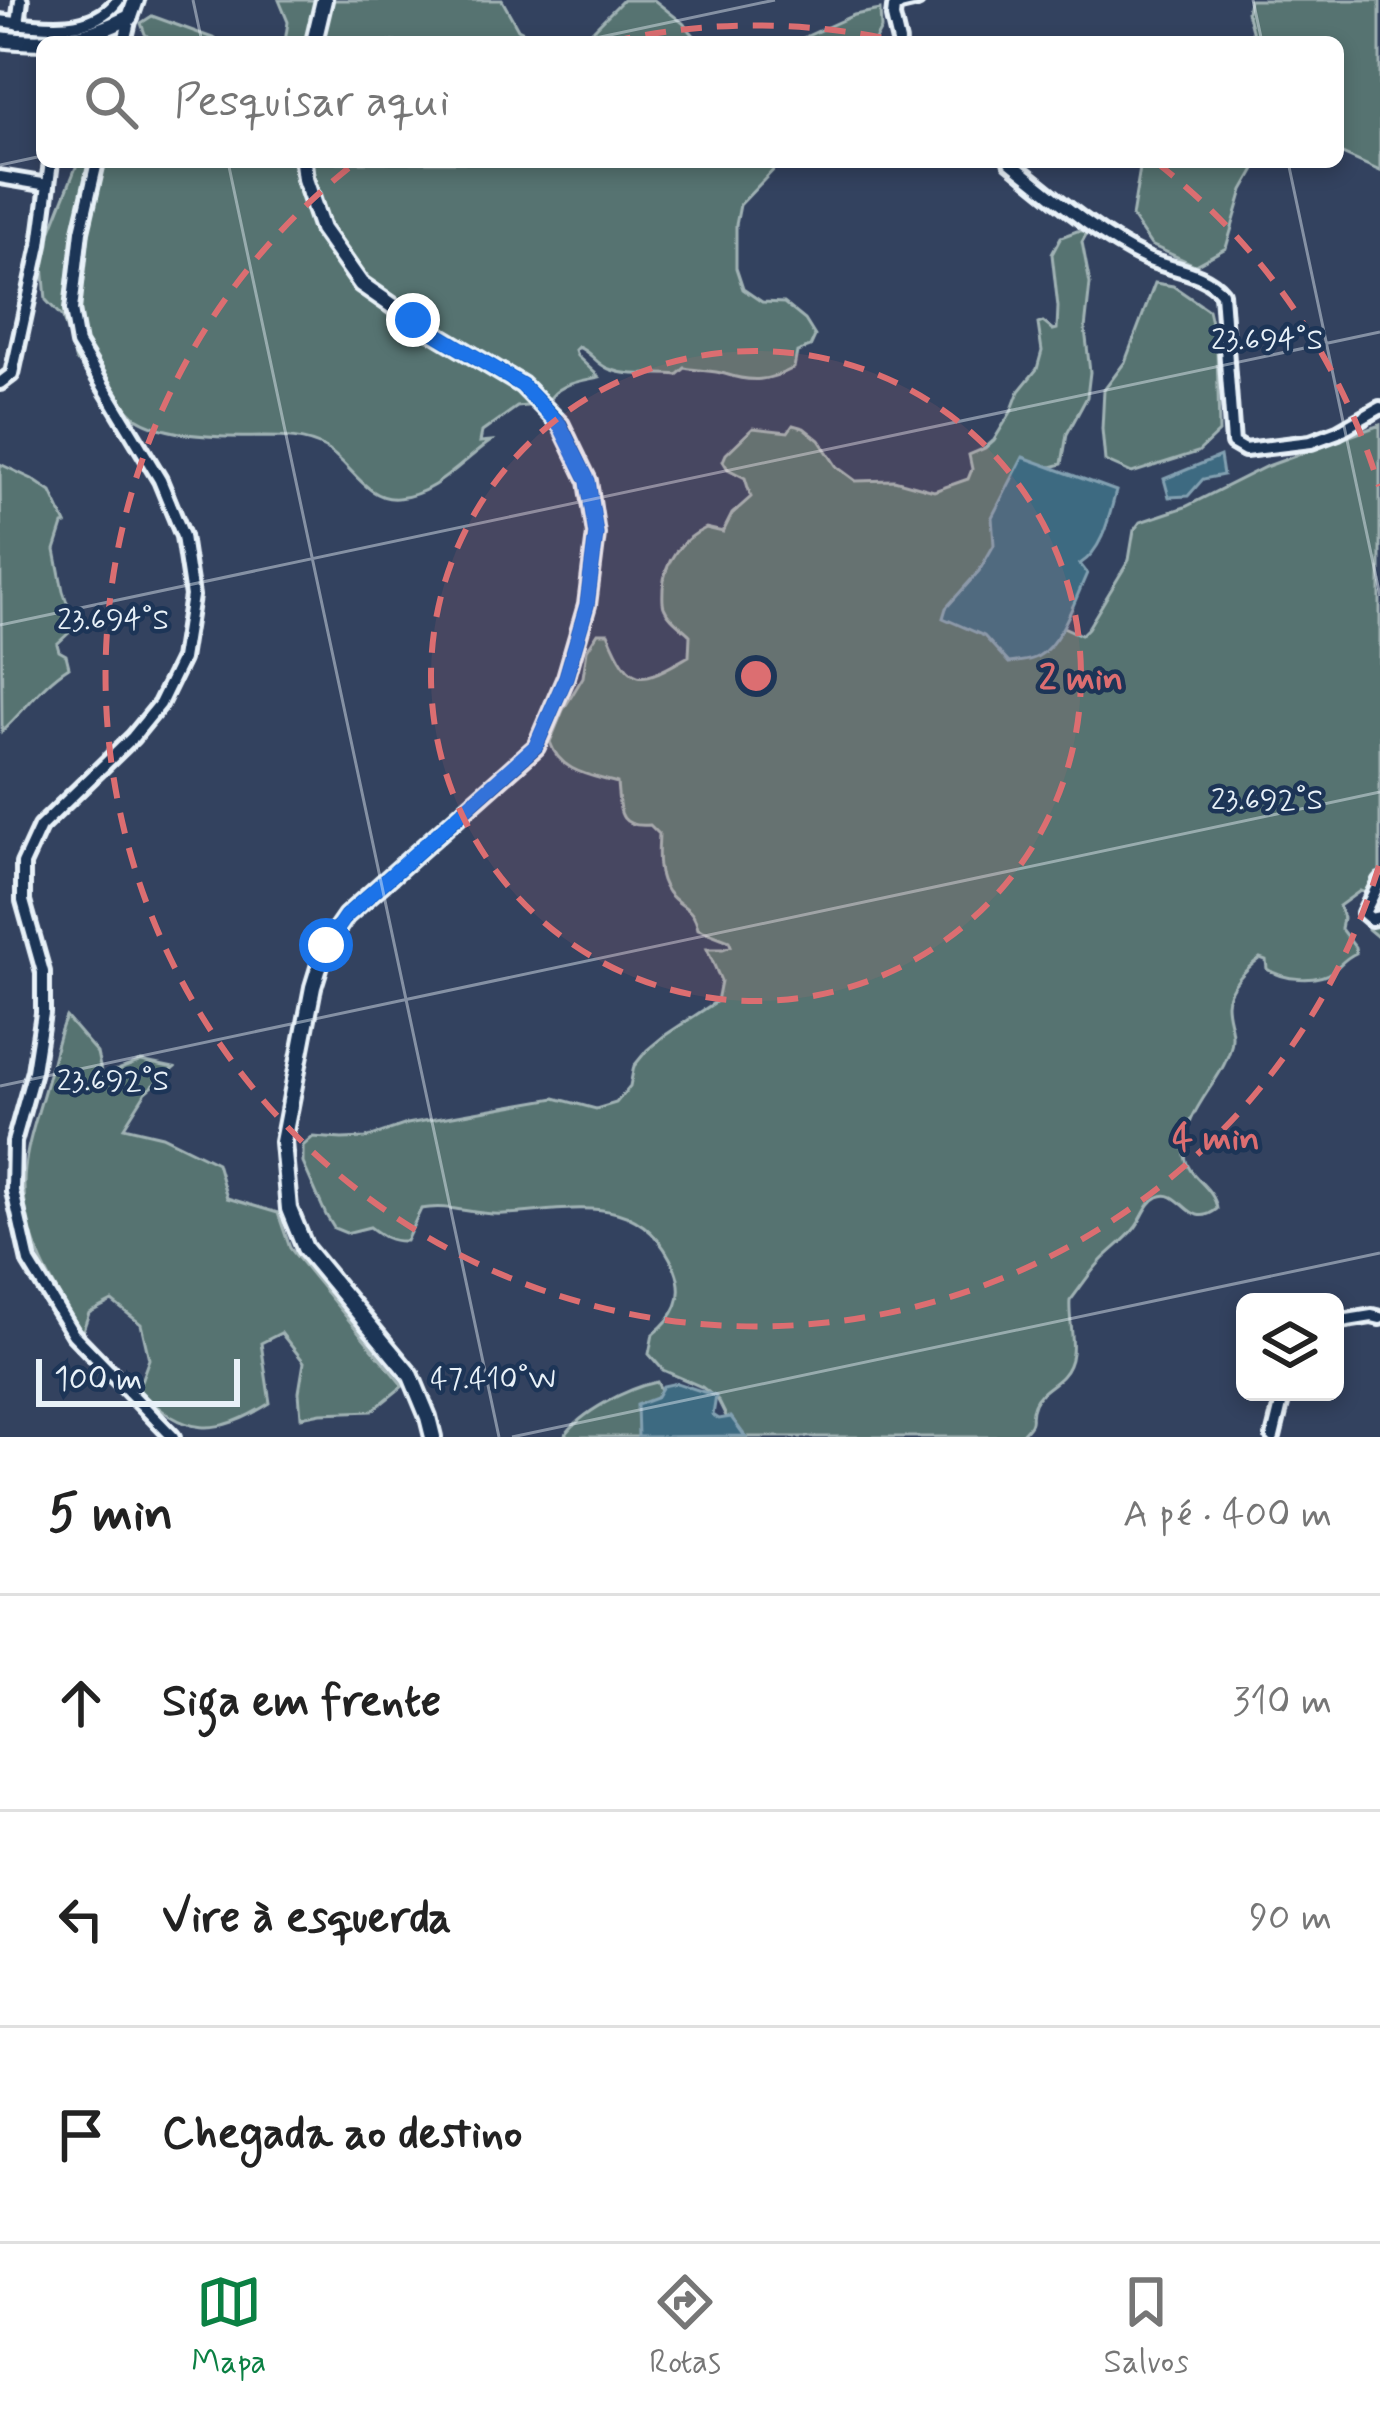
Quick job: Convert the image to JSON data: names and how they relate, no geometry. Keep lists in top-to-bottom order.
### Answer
{
  "scale_bar": "100 m",
  "page": {
    "search": "Pesquisar aqui",
    "scale": "100 m",
    "heading": ["5 min", "A pé · 400 m"],
    "list": [
      ["Siga em frente", "310 m"],
      ["Vire à esquerda", "90 m"],
      "Chegada ao destino"
    ],
    "nav": ["Mapa", "Rotas", "Salvos"]
  },
  "coordinates": ["23.694°S", "23.692°S", "47.410°W"],
  "rings": ["2 min", "4 min"]
}
